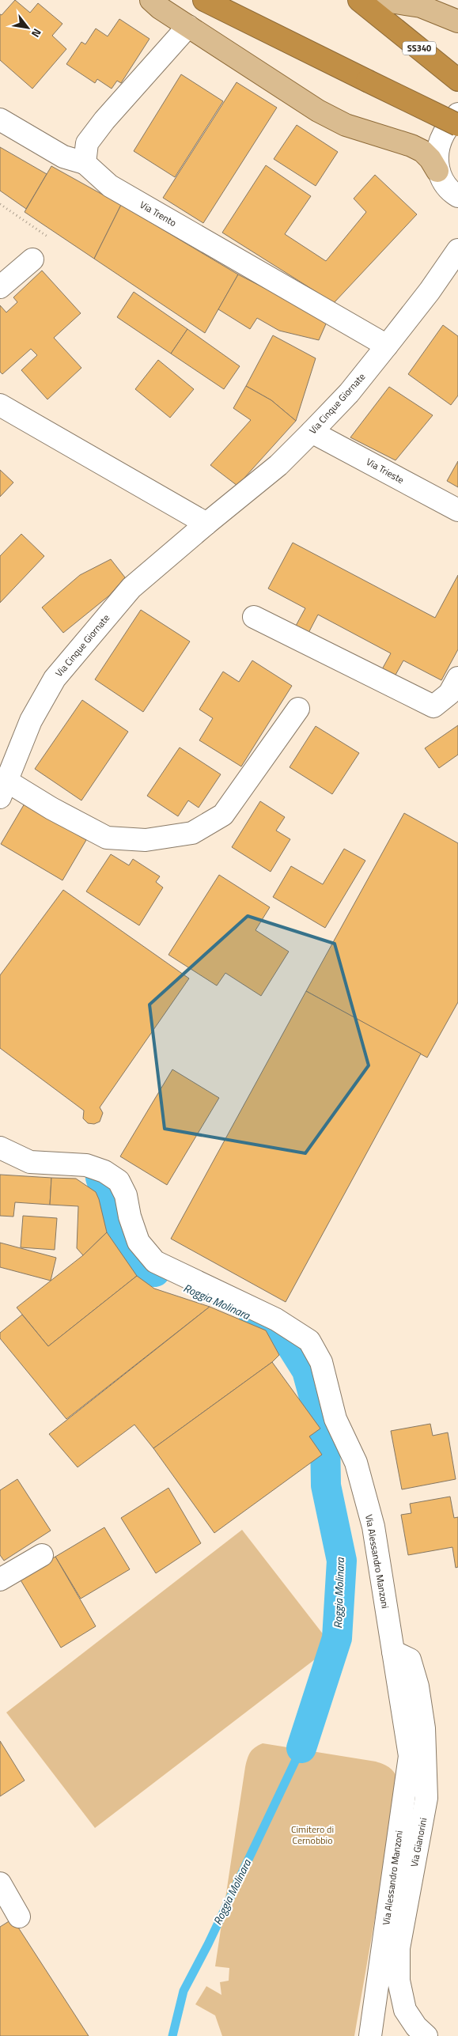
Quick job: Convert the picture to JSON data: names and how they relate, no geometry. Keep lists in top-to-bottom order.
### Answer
{
  "streets": {
    "highway": ["SS340"],
    "street": [
      "Via Trento",
      "Via Cinque Giornate",
      "Via Trieste",
      "Via Alessandro Manzoni",
      "Via Gianorini"
    ]
  },
  "crossings": [
    ["Via Trento", "Via Cinque Giornate"],
    ["Via Cinque Giornate", "Via Trieste"],
    ["Via Alessandro Manzoni", "Via Gianorini"]
  ],
  "water": ["Roggia Molinara"],
  "parks": ["Cimitero di Cernobbio"],
  "north": "bottom right"
}
